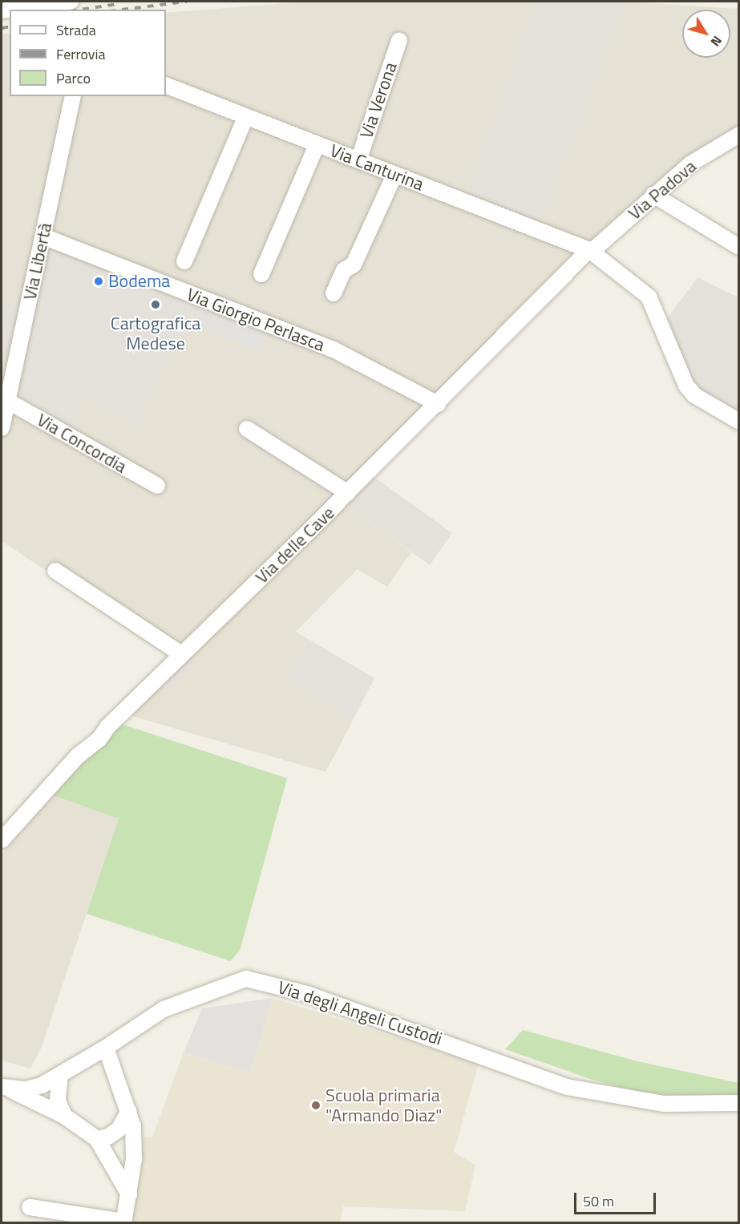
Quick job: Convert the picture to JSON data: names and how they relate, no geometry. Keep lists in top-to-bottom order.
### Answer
{
  "streets": {
    "street": [
      "Via Verona",
      "Via Canturina",
      "Via Padova",
      "Via Libertà",
      "Via Giorgio Perlasca",
      "Via Concordia",
      "Via delle Cave",
      "Via degli Angeli Custodi"
    ]
  },
  "crossings": [
    ["Via Verona", "Via Canturina"],
    ["Via Canturina", "Via Padova"],
    ["Via Canturina", "Via delle Cave"],
    ["Via Padova", "Via delle Cave"],
    ["Via Libertà", "Via Giorgio Perlasca"],
    ["Via Libertà", "Via Concordia"],
    ["Via Giorgio Perlasca", "Via delle Cave"]
  ],
  "places": ["Bodema", "Cartografica Medese", "Scuola primaria \"Armando Diaz\""],
  "legend": ["Strada", "Ferrovia", "Parco"],
  "scale_bar": "50 m",
  "north": "bottom right"
}
